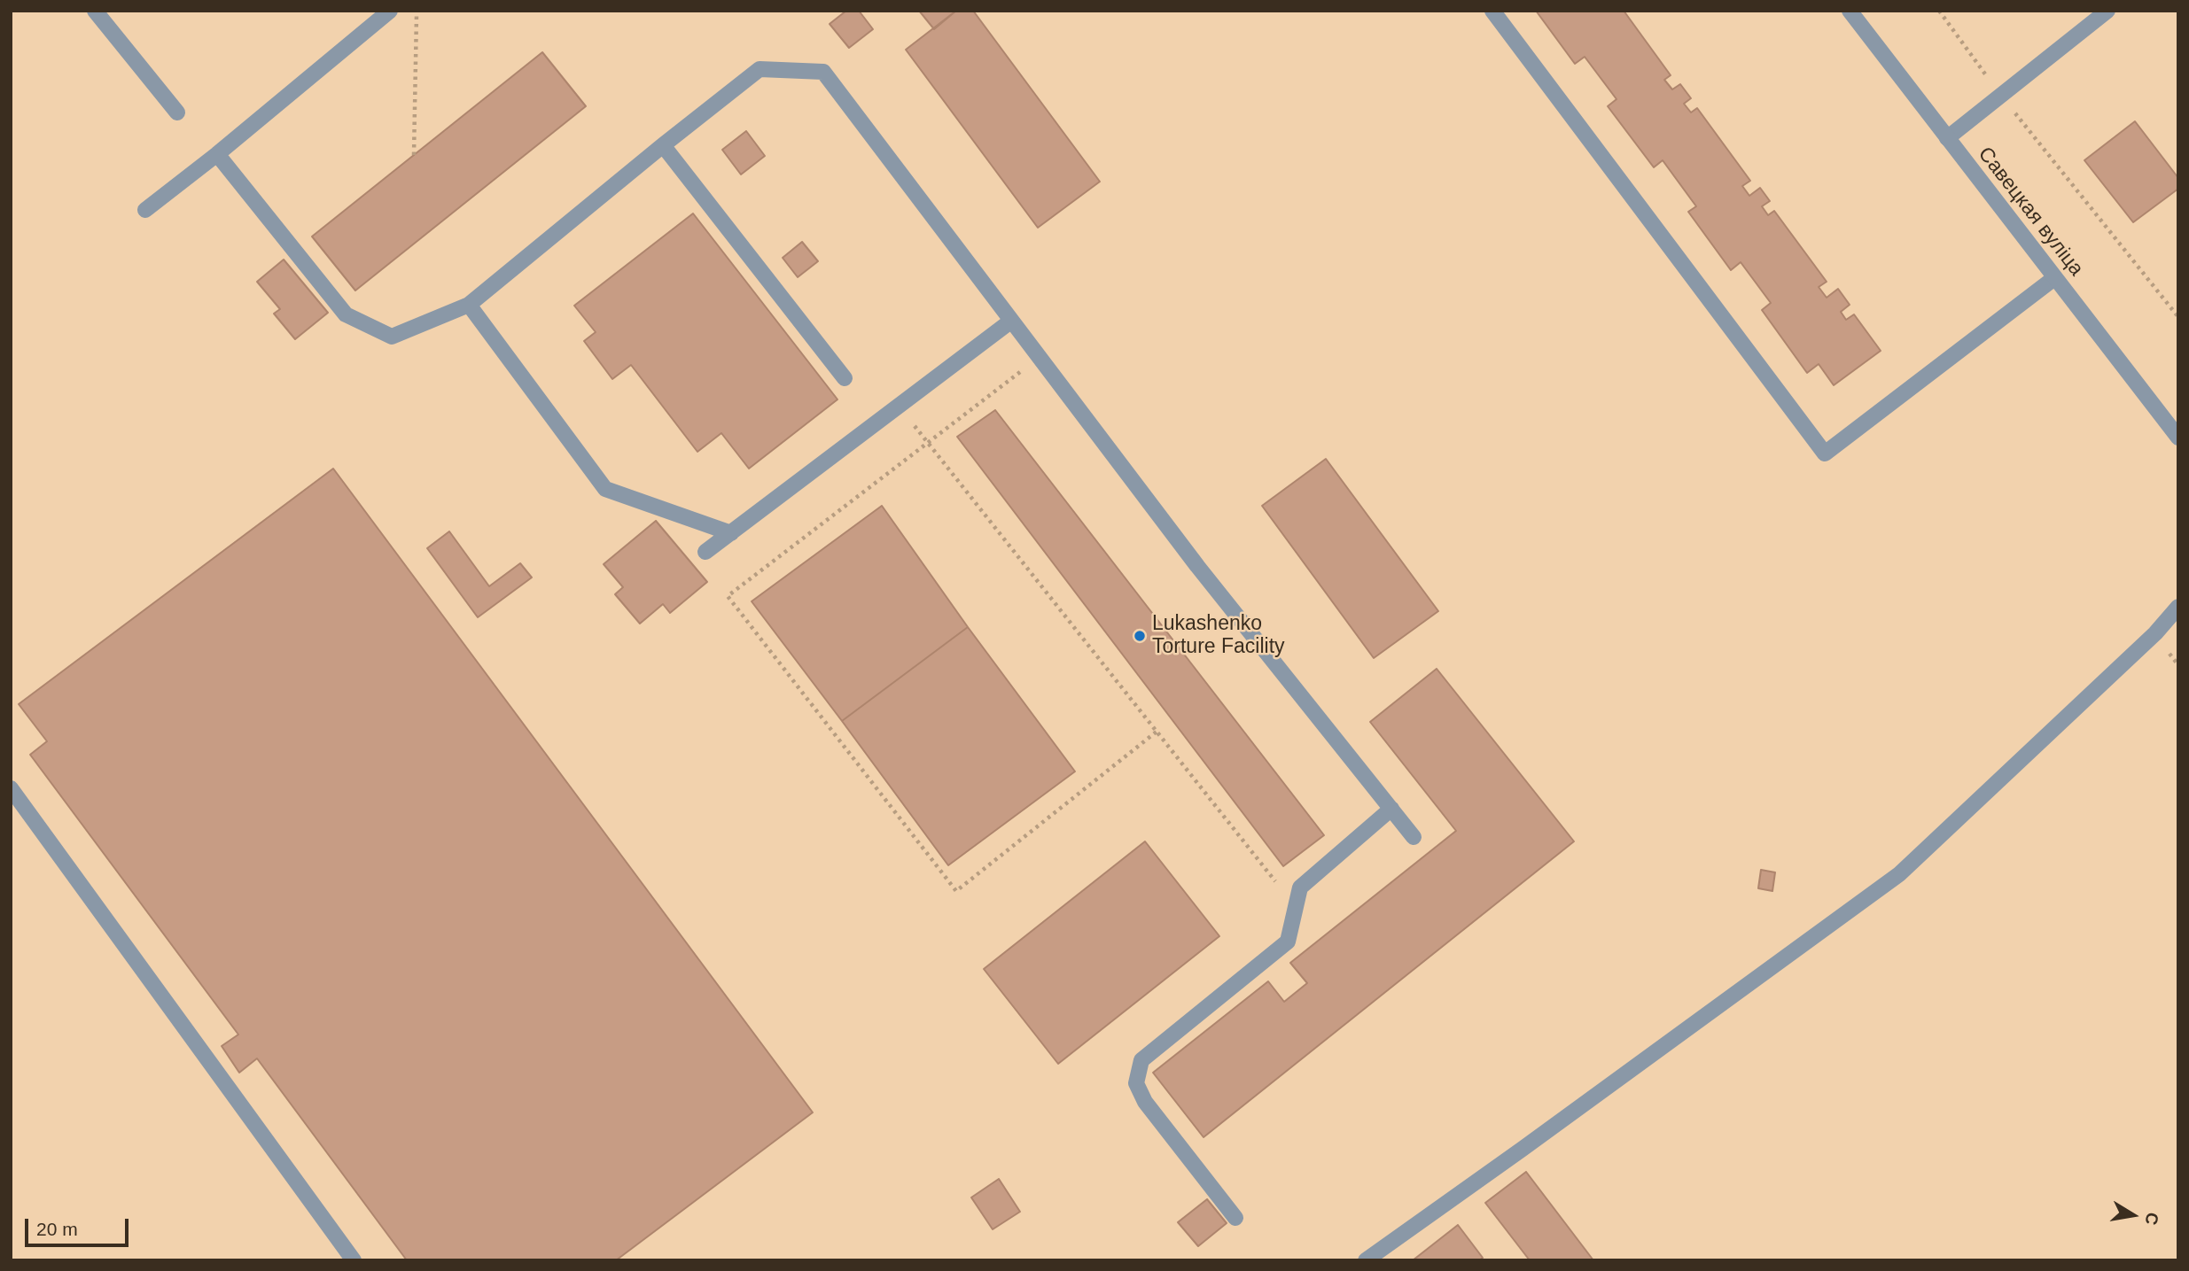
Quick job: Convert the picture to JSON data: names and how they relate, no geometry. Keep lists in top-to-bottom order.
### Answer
{
  "streets": {
    "street": ["Савецкая вуліца"]
  },
  "places": ["Lukashenko Torture Facility"],
  "scale_bar": "20 m",
  "north": "right"
}
